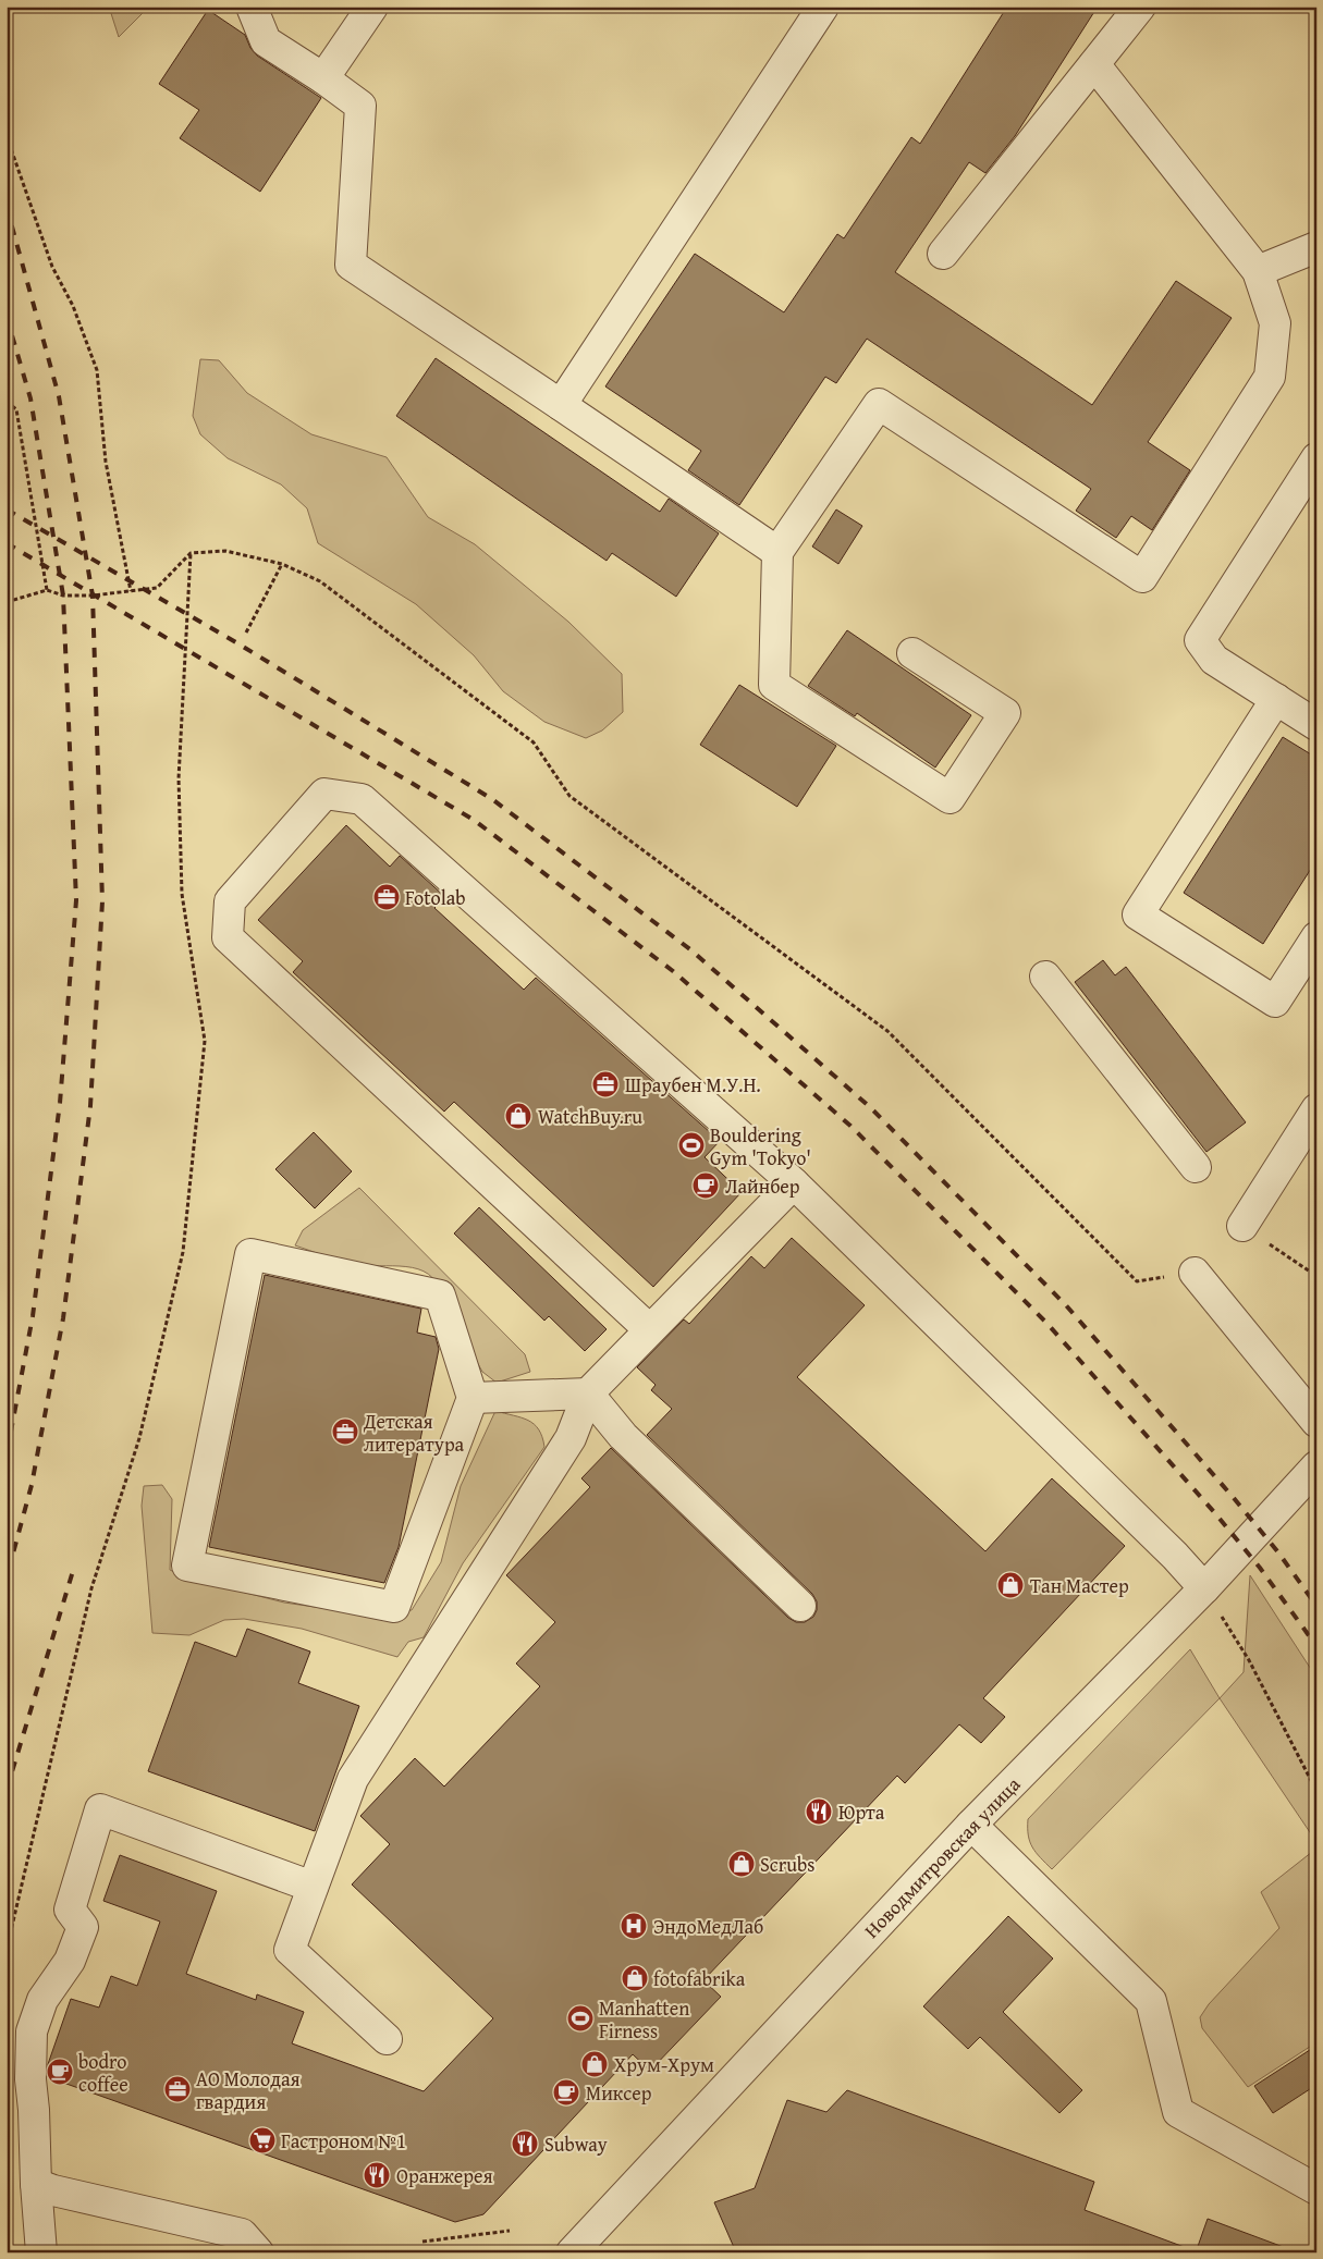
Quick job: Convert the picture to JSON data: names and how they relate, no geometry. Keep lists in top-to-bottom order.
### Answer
{
  "streets": {
    "street": ["Новодмитровская улица"]
  },
  "places": {
    "office": [
      "Fotolab",
      "Шраубен М.У.Н.",
      "Детская литература",
      "АО Молодая гвардия"
    ],
    "shop": [
      "WatchBuy.ru",
      "Тан Мастер",
      "Scrubs",
      "fotofabrika",
      "Хрум-Хрум"
    ],
    "sports": ["Bouldering Gym 'Tokyo'", "Manhatten Firness"],
    "cafe": ["Лайнбер", "bodro coffee", "Миксер"],
    "restaurant": ["Юрта", "Subway", "Оранжерея"],
    "hospital": ["ЭндоМедЛаб"],
    "supermarket": ["Гастроном №1"]
  }
}
